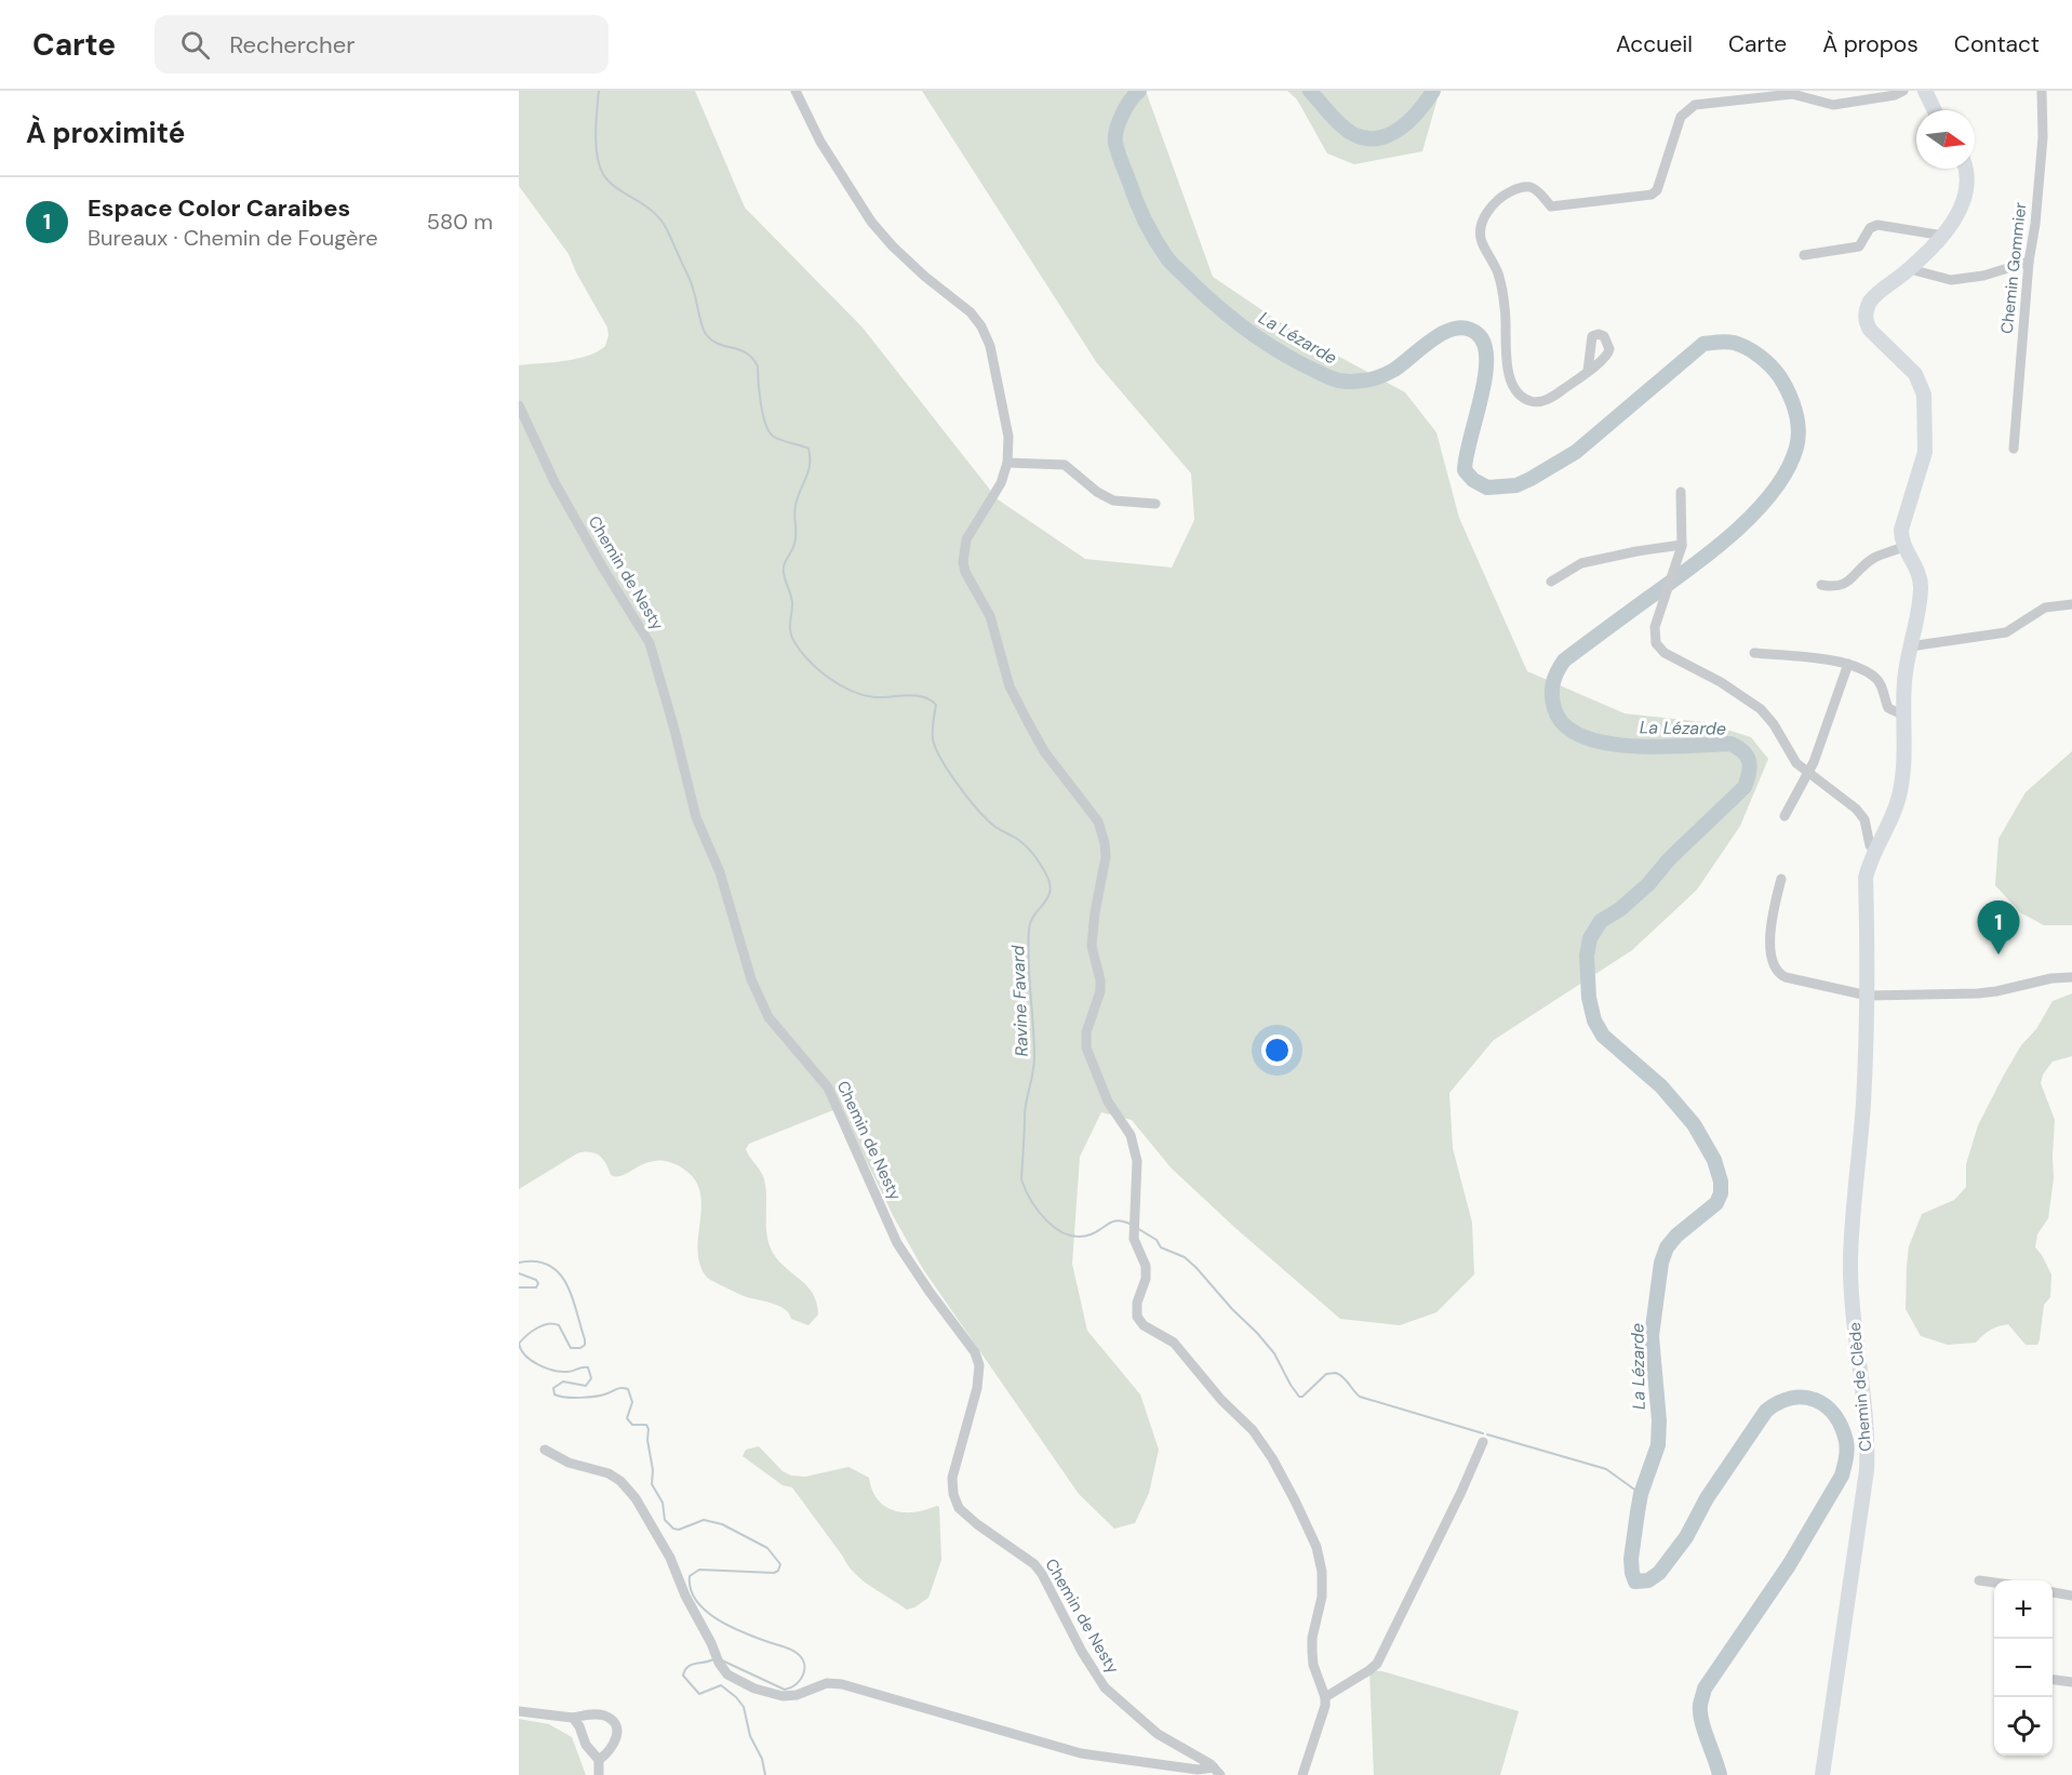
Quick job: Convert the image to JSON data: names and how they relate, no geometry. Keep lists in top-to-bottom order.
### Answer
{
  "streets": {
    "main road": ["Chemin de Clède"],
    "street": ["Chemin Gommier", "Chemin de Nesty"]
  },
  "water": ["La Lézarde", "Ravine Favard"],
  "north": "right",
  "page": {
    "header": "Carte",
    "search": "Rechercher",
    "nav": [
      "Accueil",
      "Carte",
      "À propos",
      "Contact"
    ],
    "heading": "À proximité",
    "list": [
      {
        "mark": "1",
        "name": "Espace Color Caraibes",
        "note": "Bureaux · Chemin de Fougère",
        "value": "580 m"
      }
    ],
    "pins": "1",
    "map_buttons": ["+", "−"]
  }
}
